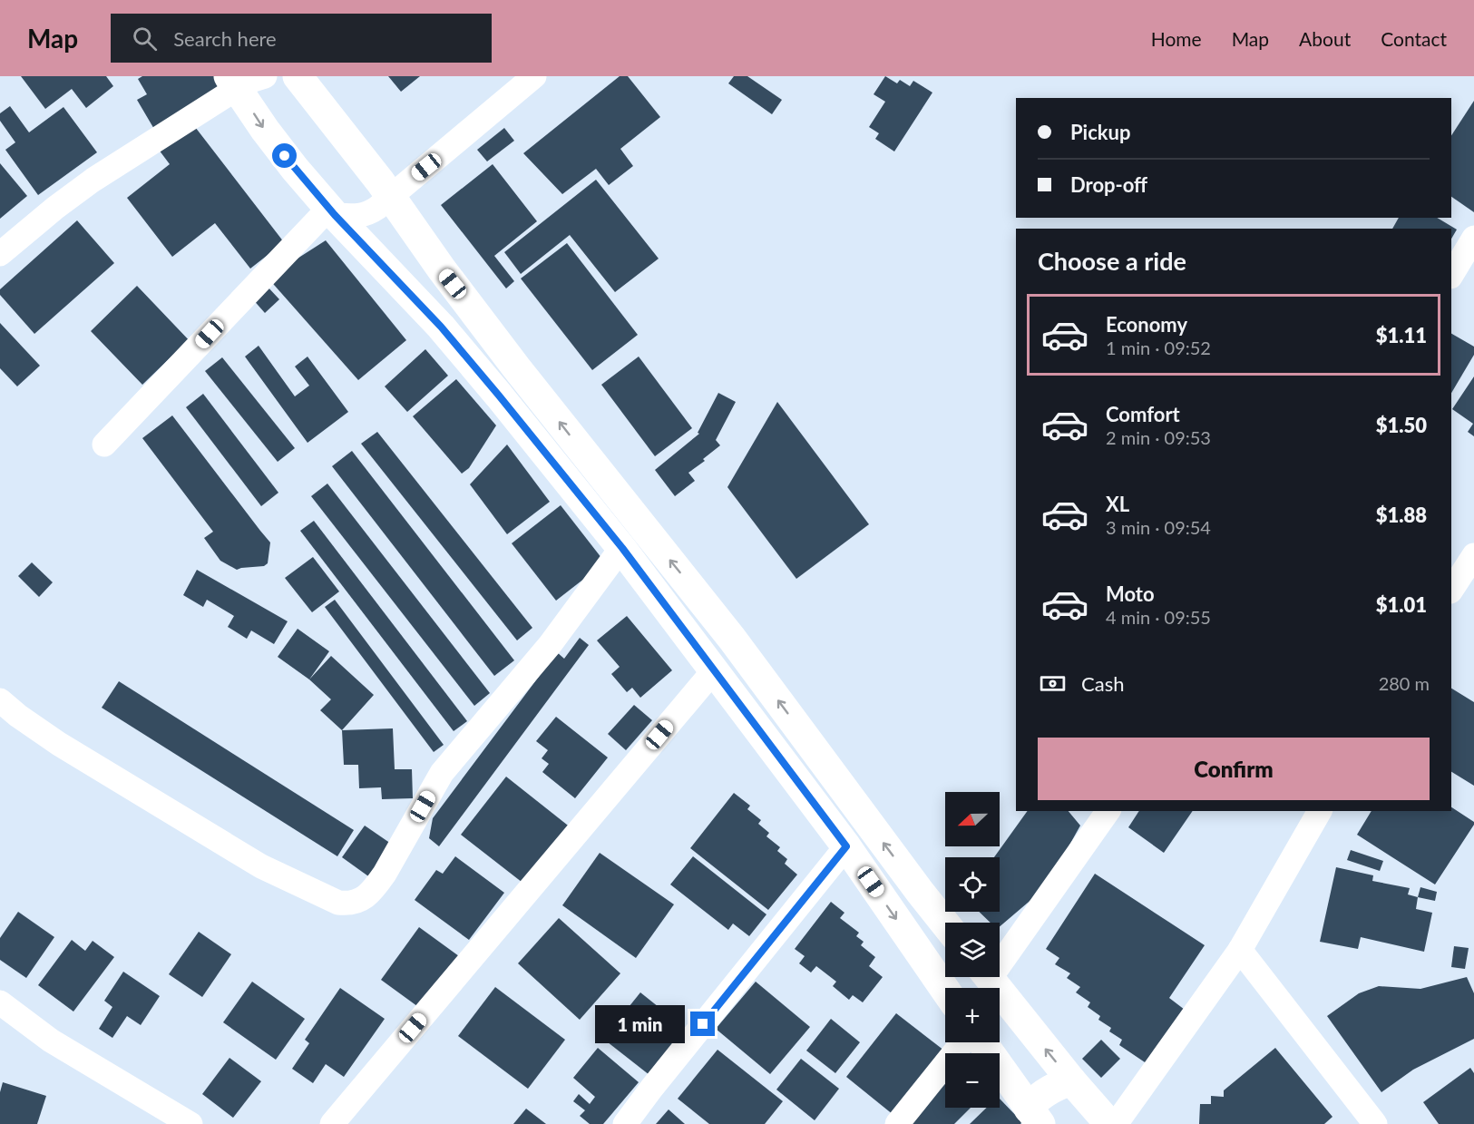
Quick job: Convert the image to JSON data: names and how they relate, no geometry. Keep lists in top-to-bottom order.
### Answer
{
  "north": "left",
  "page": {
    "header": "Map",
    "search": "Search here",
    "nav": [
      "Home",
      "Map",
      "About",
      "Contact"
    ],
    "banner": ["Pickup", "Drop-off"],
    "heading": "Choose a ride",
    "list": [
      {
        "name": "Economy",
        "note": "1 min · 09:52",
        "value": "$1.11"
      },
      {
        "name": "Comfort",
        "note": "2 min · 09:53",
        "value": "$1.50"
      },
      {
        "name": "XL",
        "note": "3 min · 09:54",
        "value": "$1.88"
      },
      {
        "name": "Moto",
        "note": "4 min · 09:55",
        "value": "$1.01"
      }
    ],
    "pay": ["Cash", "280 m"],
    "buttons": "Confirm",
    "map_buttons": ["+", "−"],
    "bubble": "1 min"
  }
}
